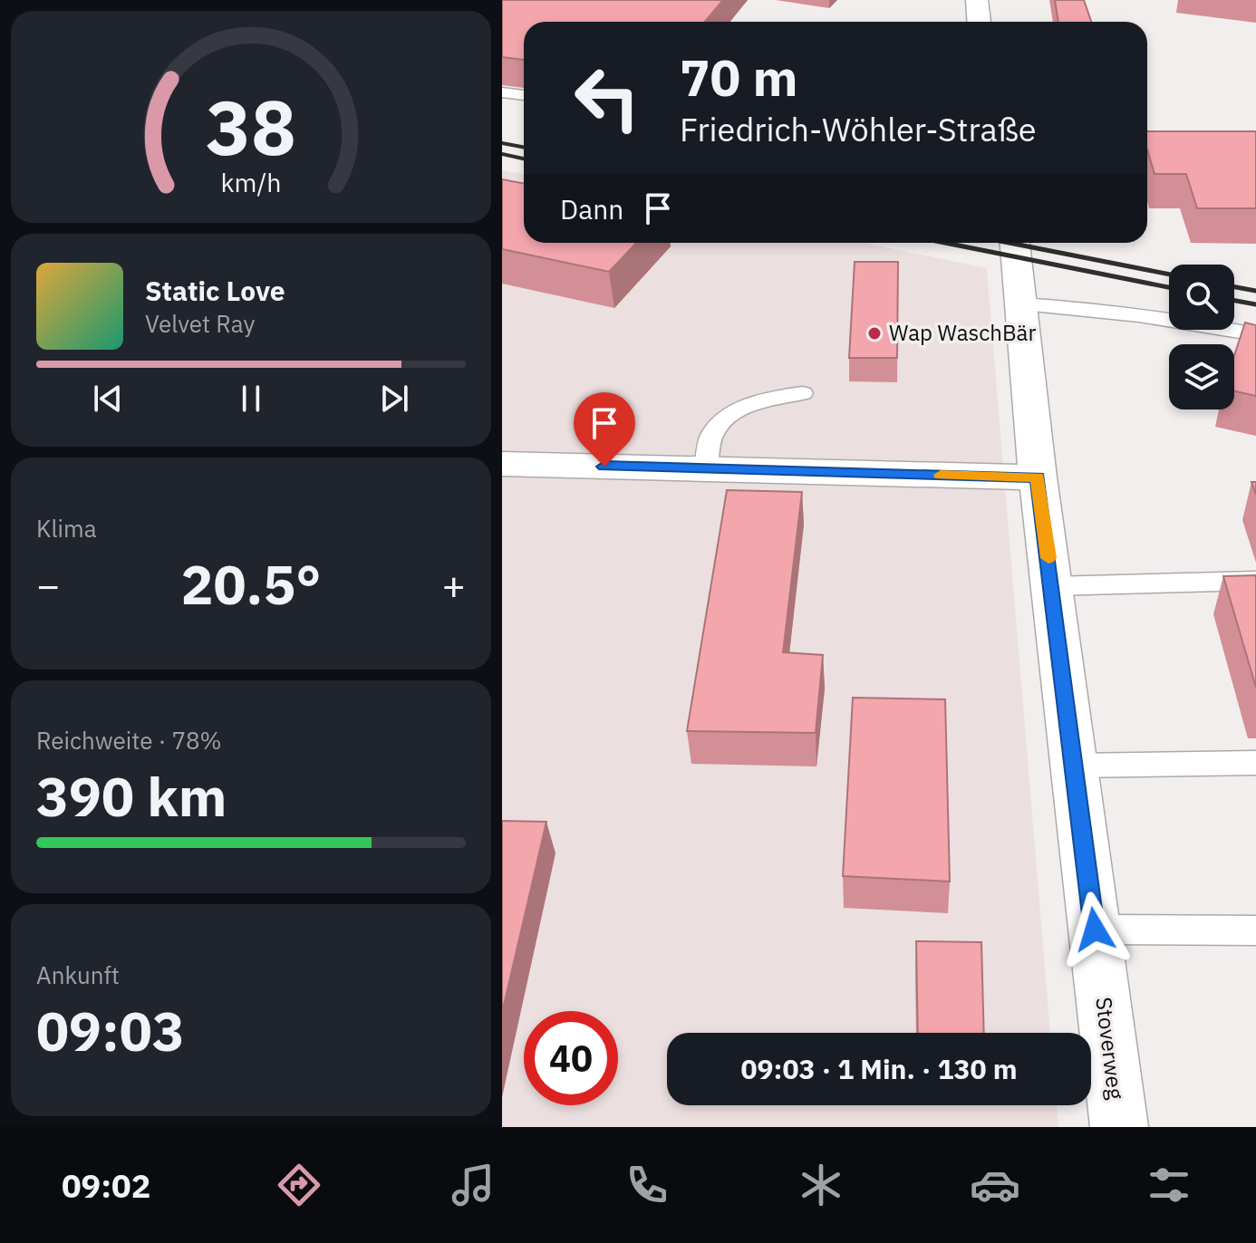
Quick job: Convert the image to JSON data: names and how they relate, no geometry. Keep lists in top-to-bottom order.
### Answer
{
  "streets": {
    "street": ["Stoverweg"]
  },
  "places": ["Wap WaschBär"],
  "page": {
    "turn": ["70 m", "Friedrich-Wöhler-Straße"],
    "then": "Dann",
    "song": ["Static Love", "Velvet Ray"],
    "tile": [
      "Klima",
      ["Reichweite · 78%", "390 km"],
      ["Ankunft", "09:03"]
    ],
    "heat": ["−", "20.5°", "+"],
    "limit": "40",
    "trip": "09:03 · 1 Min. · 130 m",
    "tabs": "09:02",
    "gauge": ["38", "km/h"]
  }
}
